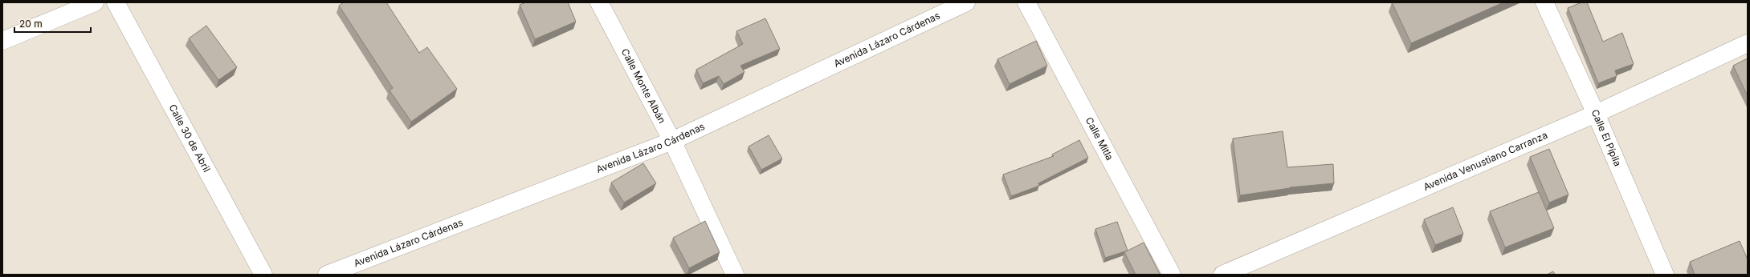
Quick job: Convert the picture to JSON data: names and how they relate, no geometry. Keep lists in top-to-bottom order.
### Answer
{
  "streets": {
    "street": [
      "Avenida Lázaro Cárdenas",
      "Calle Monte Albán",
      "Calle El Pípila",
      "Calle 30 de Abril",
      "Calle Mitla",
      "Avenida Venustiano Carranza"
    ]
  },
  "crossings": [
    ["Avenida Lázaro Cárdenas", "Calle Monte Albán"],
    ["Calle El Pípila", "Avenida Venustiano Carranza"]
  ],
  "scale_bar": "20 m"
}
